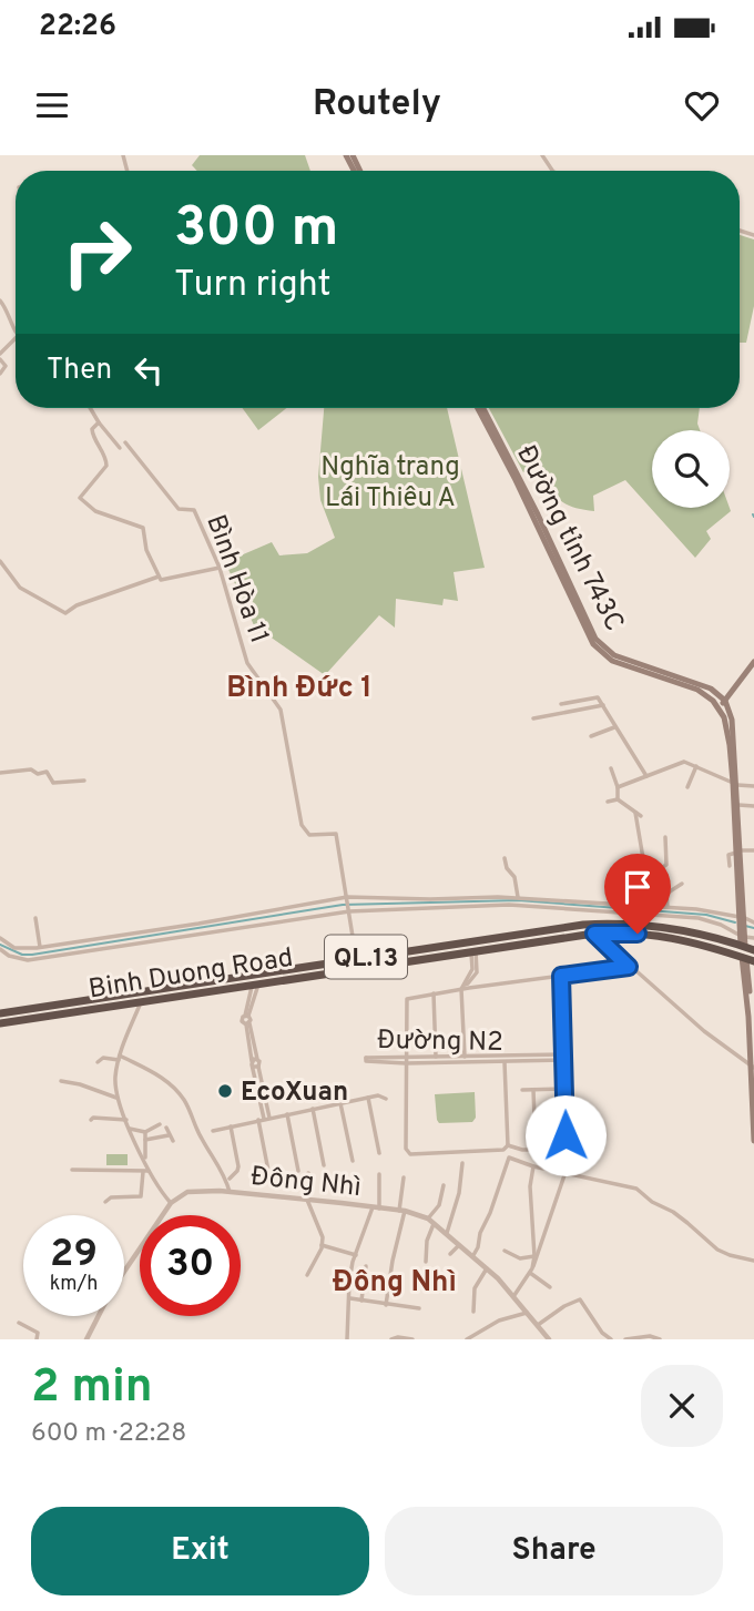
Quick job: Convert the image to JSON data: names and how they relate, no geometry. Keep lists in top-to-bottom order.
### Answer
{
  "streets": {
    "highway": ["QL.13", "Binh Duong Road"],
    "main road": ["Đường tỉnh 743C"],
    "street": ["Bình Hòa 11", "Đường N2", "Đông Nhì"]
  },
  "districts": ["Bình Đức 1", "Đông Nhì"],
  "parks": ["Nghĩa trang Lái Thiêu A"],
  "places": ["EcoXuan"],
  "page": {
    "status": "22:26",
    "header": "Routely",
    "turn": ["300 m", "Turn right"],
    "then": "Then",
    "speed": "29 km/h",
    "limit": "30",
    "heading": ["2 min", "600 m · 22:28"],
    "buttons": ["Exit", "Share"]
  }
}
